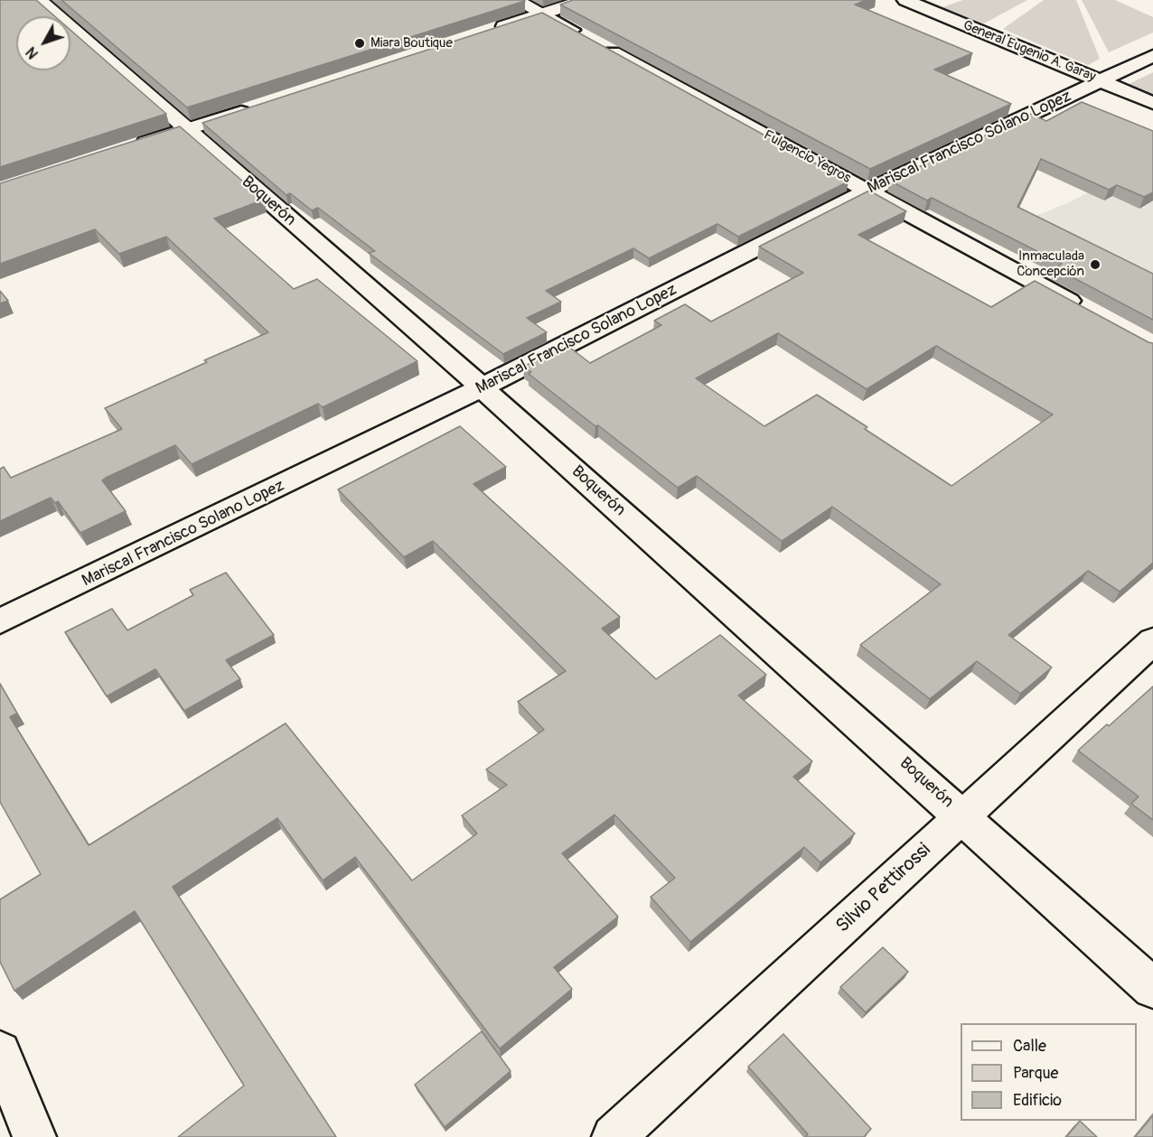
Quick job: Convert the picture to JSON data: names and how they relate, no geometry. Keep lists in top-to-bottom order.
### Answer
{
  "streets": {
    "main road": [
      "General Eugenio A. Garay",
      "Mariscal Francisco Solano Lopez",
      "Fulgencio Yegros",
      "Boquerón",
      "Silvio Pettirossi"
    ]
  },
  "crossings": [
    ["General Eugenio A. Garay", "Mariscal Francisco Solano Lopez"],
    ["Mariscal Francisco Solano Lopez", "Fulgencio Yegros"],
    ["Mariscal Francisco Solano Lopez", "Boquerón"],
    ["Boquerón", "Silvio Pettirossi"]
  ],
  "places": ["Miara Boutique", "Inmaculada Concepción"],
  "legend": ["Calle", "Parque", "Edificio"],
  "north": "bottom left"
}
